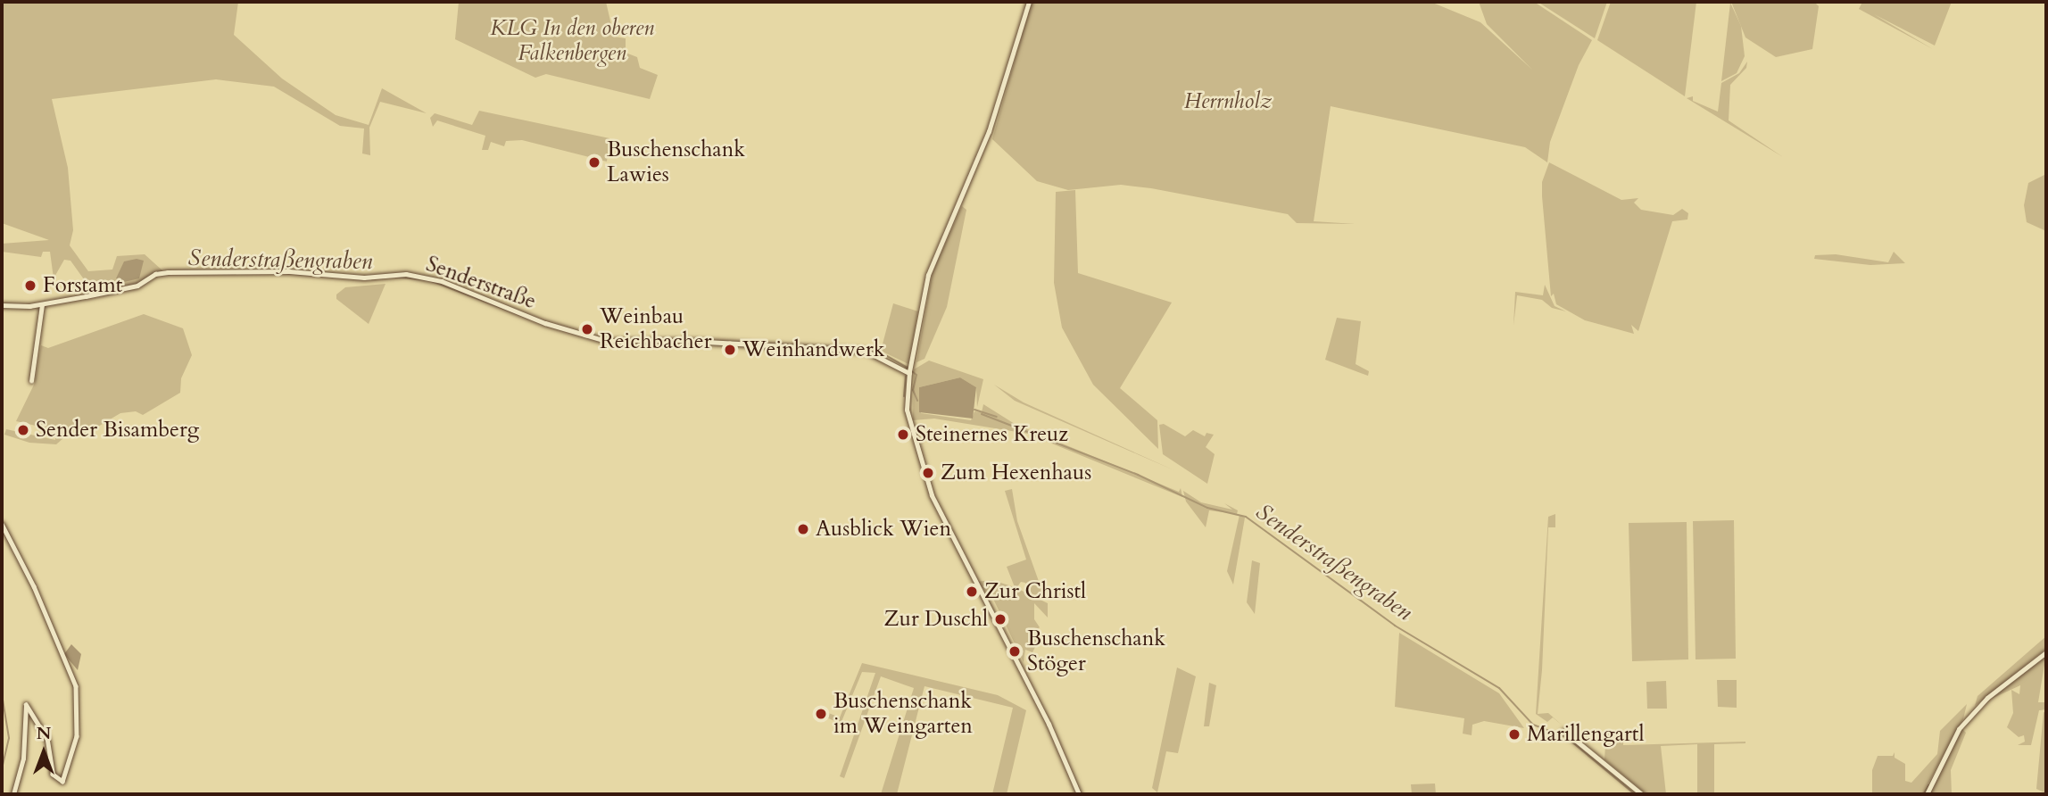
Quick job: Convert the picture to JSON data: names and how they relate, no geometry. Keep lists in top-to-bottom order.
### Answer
{
  "streets": {
    "street": ["Senderstraße"]
  },
  "water": ["Senderstraßengraben"],
  "parks": ["KLG In den oberen Falkenbergen", "Herrnholz"],
  "places": [
    "Buschenschank Lawies",
    "Forstamt",
    "Weinbau Reichbacher",
    "Weinhandwerk",
    "Sender Bisamberg",
    "Steinernes Kreuz",
    "Zum Hexenhaus",
    "Ausblick Wien",
    "Zur Christl",
    "Zur Duschl",
    "Buschenschank Stöger",
    "Buschenschank im Weingarten",
    "Marillengartl"
  ],
  "north": "top"
}
